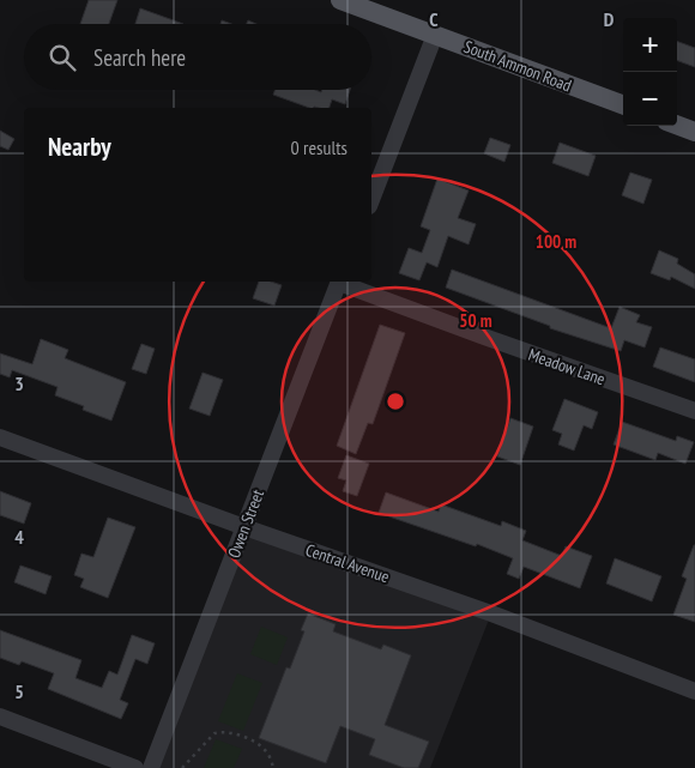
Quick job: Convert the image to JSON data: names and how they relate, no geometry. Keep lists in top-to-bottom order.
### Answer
{
  "streets": {
    "main road": ["South Ammon Road"],
    "street": ["Meadow Lane", "Owen Street", "Central Avenue"]
  },
  "crossings": [
    ["Owen Street", "Central Avenue"]
  ],
  "page": {
    "map_buttons": ["+", "−"],
    "search": "Search here",
    "heading": ["Nearby", "0 results"]
  },
  "grid": {
    "columns": ["C", "D"],
    "rows": ["3", "4", "5"]
  },
  "rings": ["100 m", "50 m"]
}
